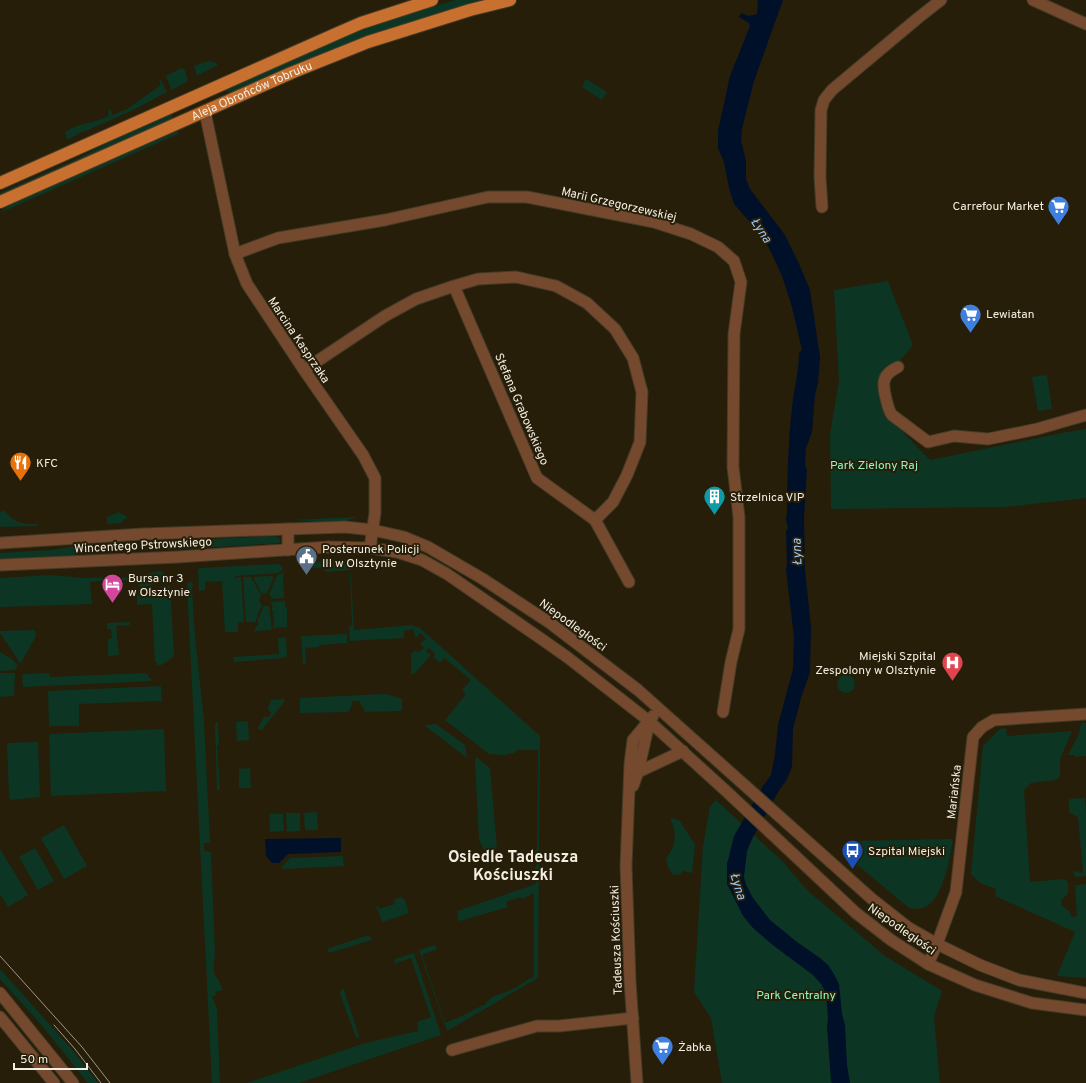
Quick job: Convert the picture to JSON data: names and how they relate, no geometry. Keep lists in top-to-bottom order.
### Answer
{
  "streets": {
    "main road": ["Aleja Obrońców Tobruku"],
    "street": [
      "Marii Grzegorzewskiej",
      "Marcina Kasprzaka",
      "Stefana Grabowskiego",
      "Wincentego Pstrowskiego",
      "Niepodległości",
      "Mariańska",
      "Tadeusza Kościuszki"
    ]
  },
  "crossings": [
    ["Aleja Obrońców Tobruku", "Marcina Kasprzaka"],
    ["Marii Grzegorzewskiej", "Marcina Kasprzaka"],
    ["Marcina Kasprzaka", "Wincentego Pstrowskiego"],
    ["Marcina Kasprzaka", "Niepodległości"],
    ["Wincentego Pstrowskiego", "Niepodległości"],
    ["Niepodległości", "Mariańska"],
    ["Niepodległości", "Tadeusza Kościuszki"]
  ],
  "districts": ["Osiedle Tadeusza Kościuszki"],
  "water": ["Łyna"],
  "parks": ["Park Zielony Raj", "Park Centralny"],
  "places": {
    "supermarket": ["Carrefour Market", "Lewiatan", "Żabka"],
    "restaurant": ["KFC"],
    "building": ["Strzelnica VIP"],
    "public building": ["Posterunek Policji III w Olsztynie"],
    "hotel": ["Bursa nr 3 w Olsztynie"],
    "hospital": ["Miejski Szpital Zespolony w Olsztynie"],
    "bus stop": ["Szpital Miejski"]
  },
  "scale_bar": "50 m"
}
